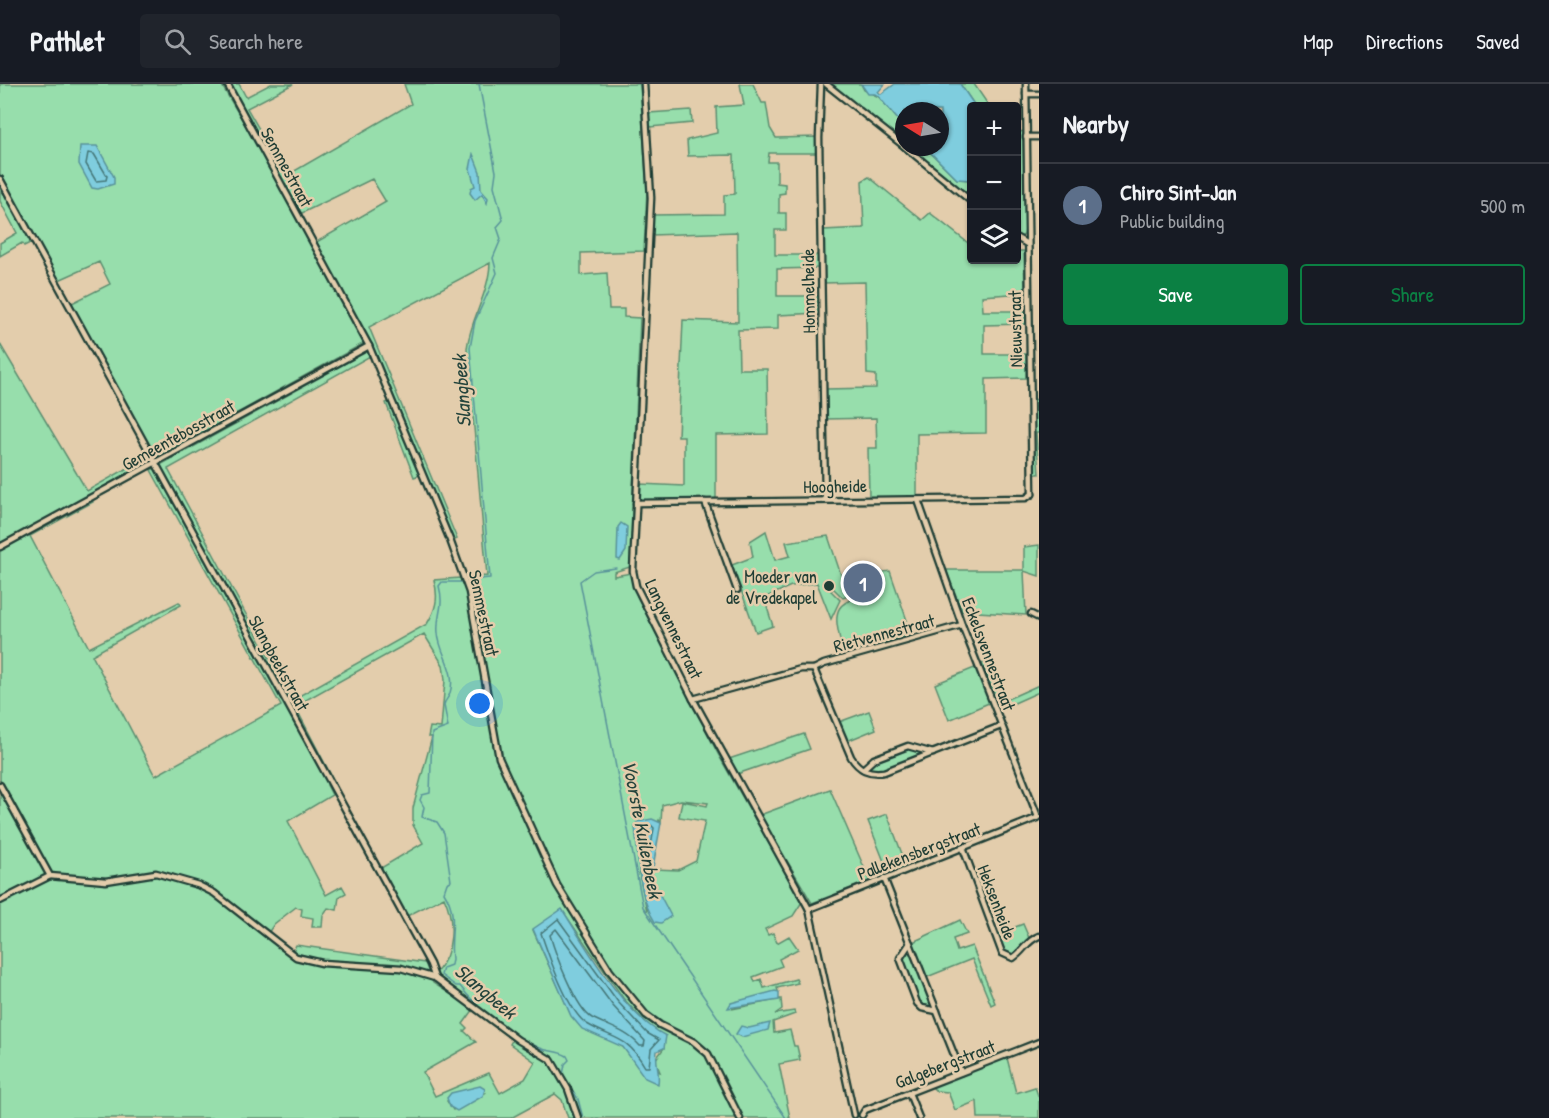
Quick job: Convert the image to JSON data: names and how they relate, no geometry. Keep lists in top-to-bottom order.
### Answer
{
  "streets": {
    "street": [
      "Semmestraat",
      "Hommelheide",
      "Nieuwstraat",
      "Gemeentebosstraat",
      "Hoogheide",
      "Langvennestraat",
      "Rietvennestraat",
      "Eckelsvennestraat",
      "Slangbeekstraat",
      "Pallekensbergstraat",
      "Heksenheide",
      "Galgebergstraat"
    ]
  },
  "crossings": [
    ["Semmestraat", "Gemeentebosstraat"],
    ["Hommelheide", "Hoogheide"],
    ["Nieuwstraat", "Hoogheide"],
    ["Gemeentebosstraat", "Slangbeekstraat"],
    ["Hoogheide", "Langvennestraat"],
    ["Hoogheide", "Eckelsvennestraat"],
    ["Langvennestraat", "Rietvennestraat"],
    ["Langvennestraat", "Pallekensbergstraat"],
    ["Rietvennestraat", "Eckelsvennestraat"],
    ["Eckelsvennestraat", "Pallekensbergstraat"],
    ["Pallekensbergstraat", "Heksenheide"]
  ],
  "water": ["Slangbeek", "Voorste Kuilenbeek"],
  "places": ["Moeder van de Vredekapel"],
  "north": "left",
  "page": {
    "header": "Pathlet",
    "search": "Search here",
    "nav": ["Map", "Directions", "Saved"],
    "heading": "Nearby",
    "map_buttons": ["+", "−"],
    "list": [
      {
        "mark": "1",
        "name": "Chiro Sint-Jan",
        "note": "Public building",
        "value": "500 m"
      }
    ],
    "buttons": ["Save", "Share"],
    "pins": "1"
  }
}
